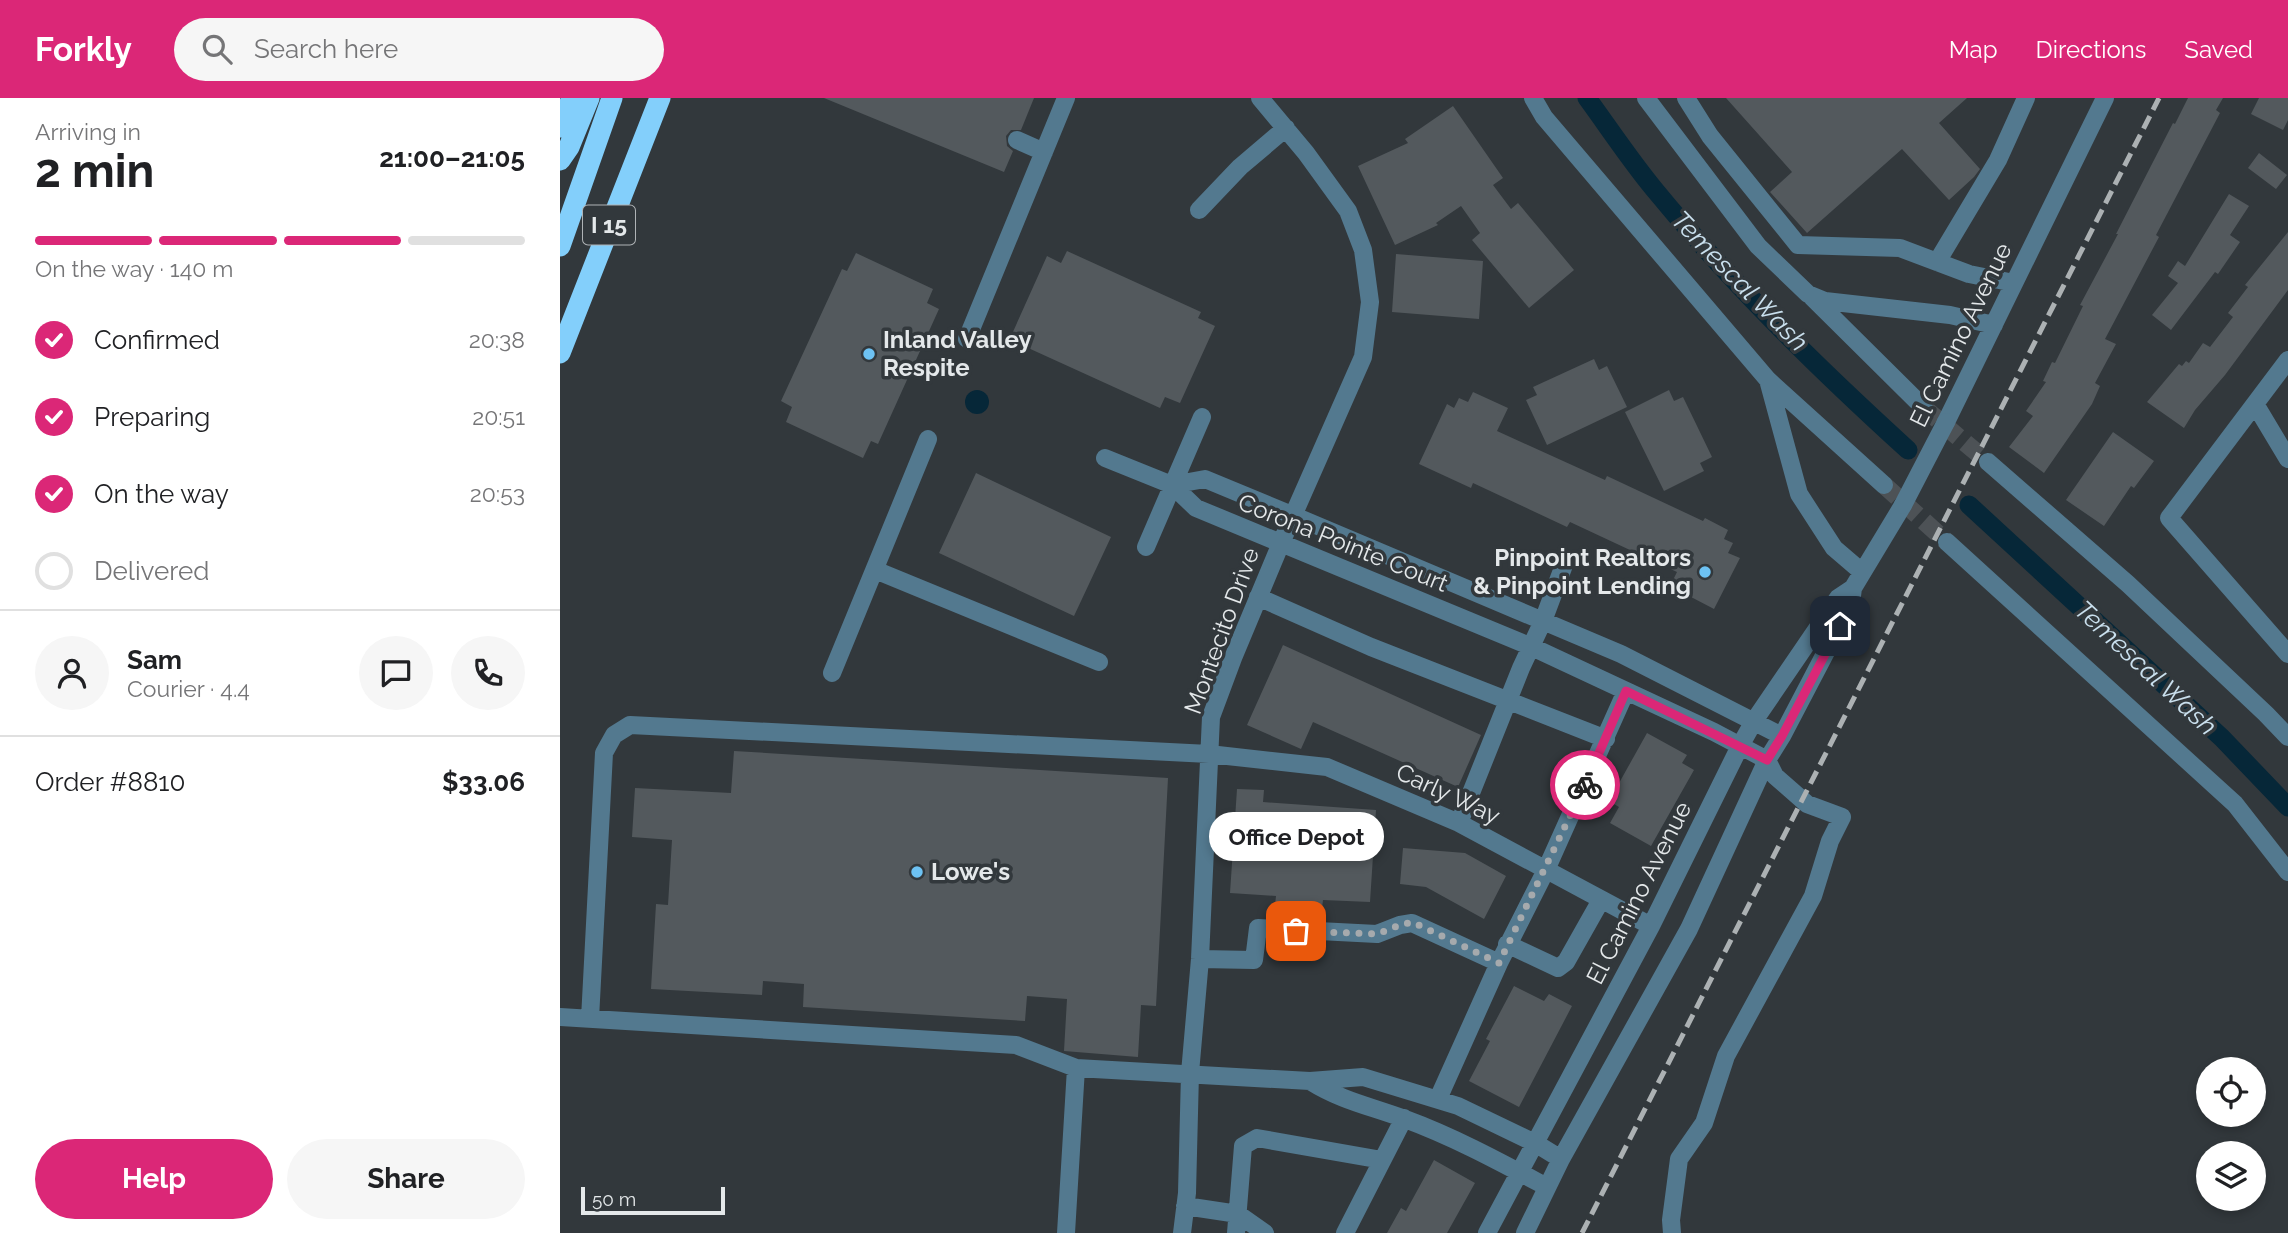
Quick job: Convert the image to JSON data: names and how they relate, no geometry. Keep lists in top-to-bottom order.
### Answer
{
  "streets": {
    "highway": ["I 15"],
    "street": [
      "El Camino Avenue",
      "Corona Pointe Court",
      "Montecito Drive",
      "Carly Way"
    ]
  },
  "crossings": [
    ["El Camino Avenue", "Corona Pointe Court"],
    ["El Camino Avenue", "Carly Way"],
    ["Corona Pointe Court", "Montecito Drive"],
    ["Montecito Drive", "Carly Way"]
  ],
  "water": ["Temescal Wash"],
  "places": [
    "Inland Valley Respite",
    "Pinpoint Realtors & Pinpoint Lending",
    "Lowe's",
    "Office Depot"
  ],
  "scale_bar": "50 m",
  "page": {
    "header": "Forkly",
    "search": "Search here",
    "nav": ["Map", "Directions", "Saved"],
    "heading": ["2 min", "Arriving in", "21:00–21:05"],
    "panel": [
      "Sam",
      "Courier · 4.4",
      "Order #8810",
      "$33.06"
    ],
    "bar": "On the way · 140 m",
    "list": [
      ["Confirmed", "20:38"],
      ["Preparing", "20:51"],
      ["On the way", "20:53"],
      "Delivered"
    ],
    "bubble": "Office Depot",
    "buttons": ["Help", "Share"],
    "scale": "50 m"
  }
}
